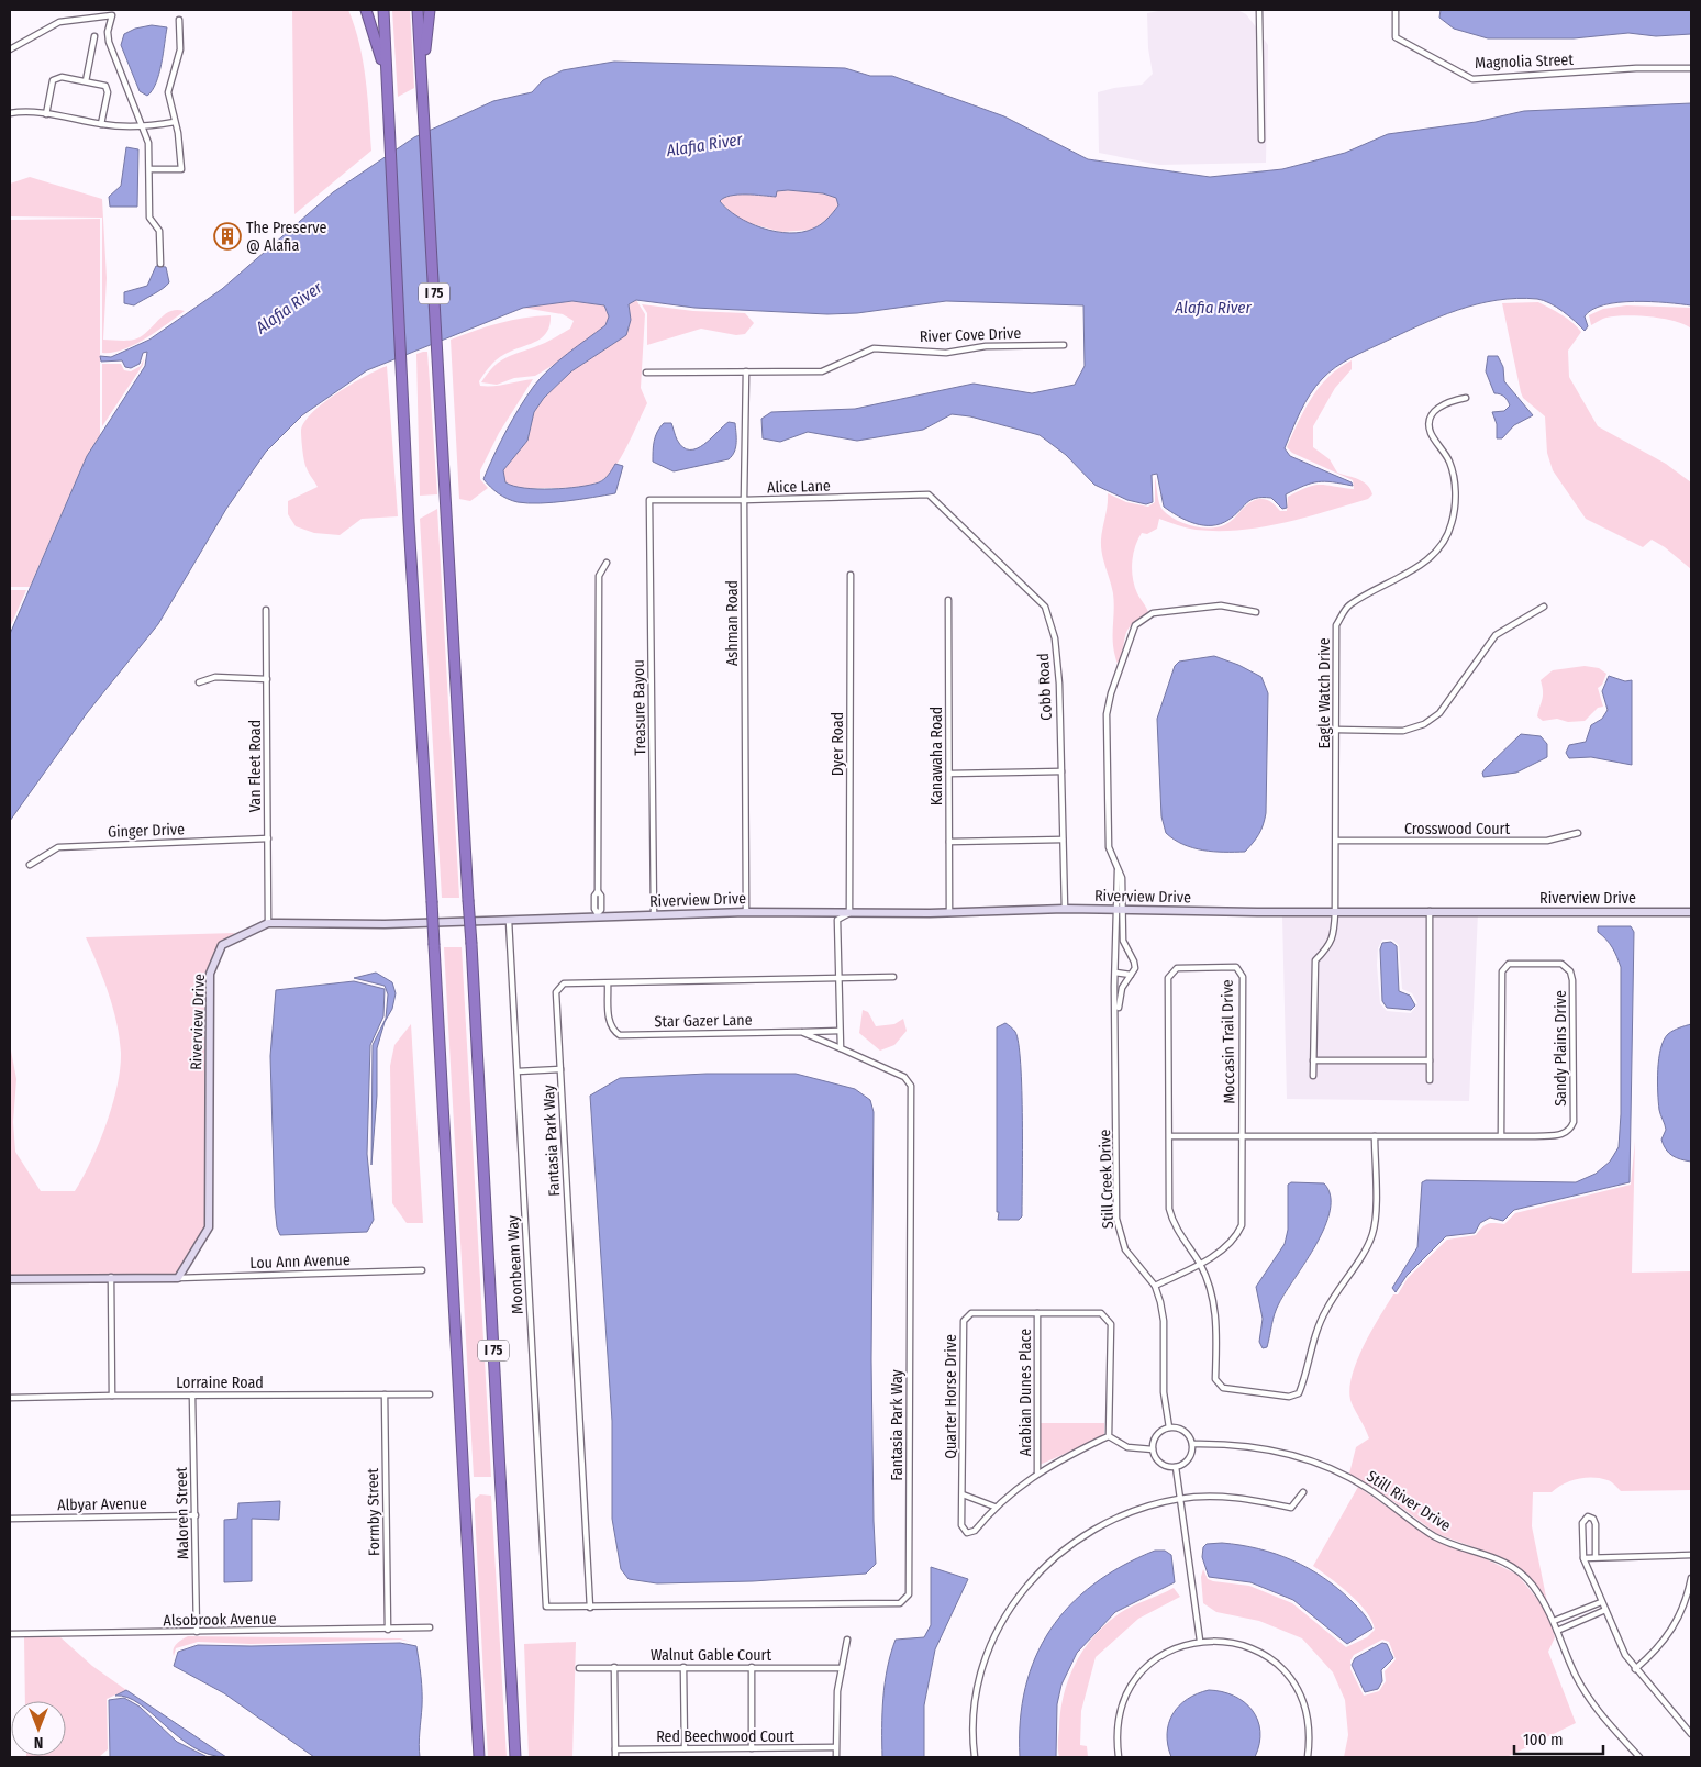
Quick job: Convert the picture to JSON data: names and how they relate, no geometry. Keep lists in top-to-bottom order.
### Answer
{
  "streets": {
    "highway": ["I 75"],
    "street": [
      "Magnolia Street",
      "River Cove Drive",
      "Alice Lane",
      "Ashman Road",
      "Cobb Road",
      "Eagle Watch Drive",
      "Treasure Bayou",
      "Dyer Road",
      "Kanawaha Road",
      "Van Fleet Road",
      "Crosswood Court",
      "Ginger Drive",
      "Riverview Drive",
      "Star Gazer Lane",
      "Moccasin Trail Drive",
      "Sandy Plains Drive",
      "Fantasia Park Way",
      "Still Creek Drive",
      "Lou Ann Avenue",
      "Moonbeam Way",
      "Lorraine Road",
      "Arabian Dunes Place",
      "Quarter Horse Drive",
      "Still River Drive",
      "Albyar Avenue",
      "Formby Street",
      "Maloren Street",
      "Alsobrook Avenue",
      "Walnut Gable Court",
      "Red Beechwood Court"
    ]
  },
  "crossings": [
    ["River Cove Drive", "Ashman Road"],
    ["Alice Lane", "Ashman Road"],
    ["Alice Lane", "Cobb Road"],
    ["Alice Lane", "Treasure Bayou"],
    ["Ashman Road", "Riverview Drive"],
    ["Cobb Road", "Riverview Drive"],
    ["Eagle Watch Drive", "Crosswood Court"],
    ["Eagle Watch Drive", "Riverview Drive"],
    ["Treasure Bayou", "Riverview Drive"],
    ["Dyer Road", "Riverview Drive"],
    ["Kanawaha Road", "Riverview Drive"],
    ["Van Fleet Road", "Ginger Drive"],
    ["Van Fleet Road", "Riverview Drive"],
    ["Riverview Drive", "Still Creek Drive"],
    ["Riverview Drive", "Lou Ann Avenue"],
    ["Riverview Drive", "Moonbeam Way"],
    ["Star Gazer Lane", "Fantasia Park Way"],
    ["Moccasin Trail Drive", "Sandy Plains Drive"],
    ["Moccasin Trail Drive", "Still Creek Drive"],
    ["Fantasia Park Way", "Moonbeam Way"],
    ["Still Creek Drive", "Still River Drive"],
    ["Lorraine Road", "Formby Street"],
    ["Lorraine Road", "Maloren Street"],
    ["Arabian Dunes Place", "Quarter Horse Drive"],
    ["Albyar Avenue", "Maloren Street"],
    ["Formby Street", "Alsobrook Avenue"],
    ["Maloren Street", "Alsobrook Avenue"]
  ],
  "water": ["Alafia River"],
  "places": {
    "building": ["The Preserve @ Alafia"]
  },
  "scale_bar": "100 m",
  "north": "bottom"
}
